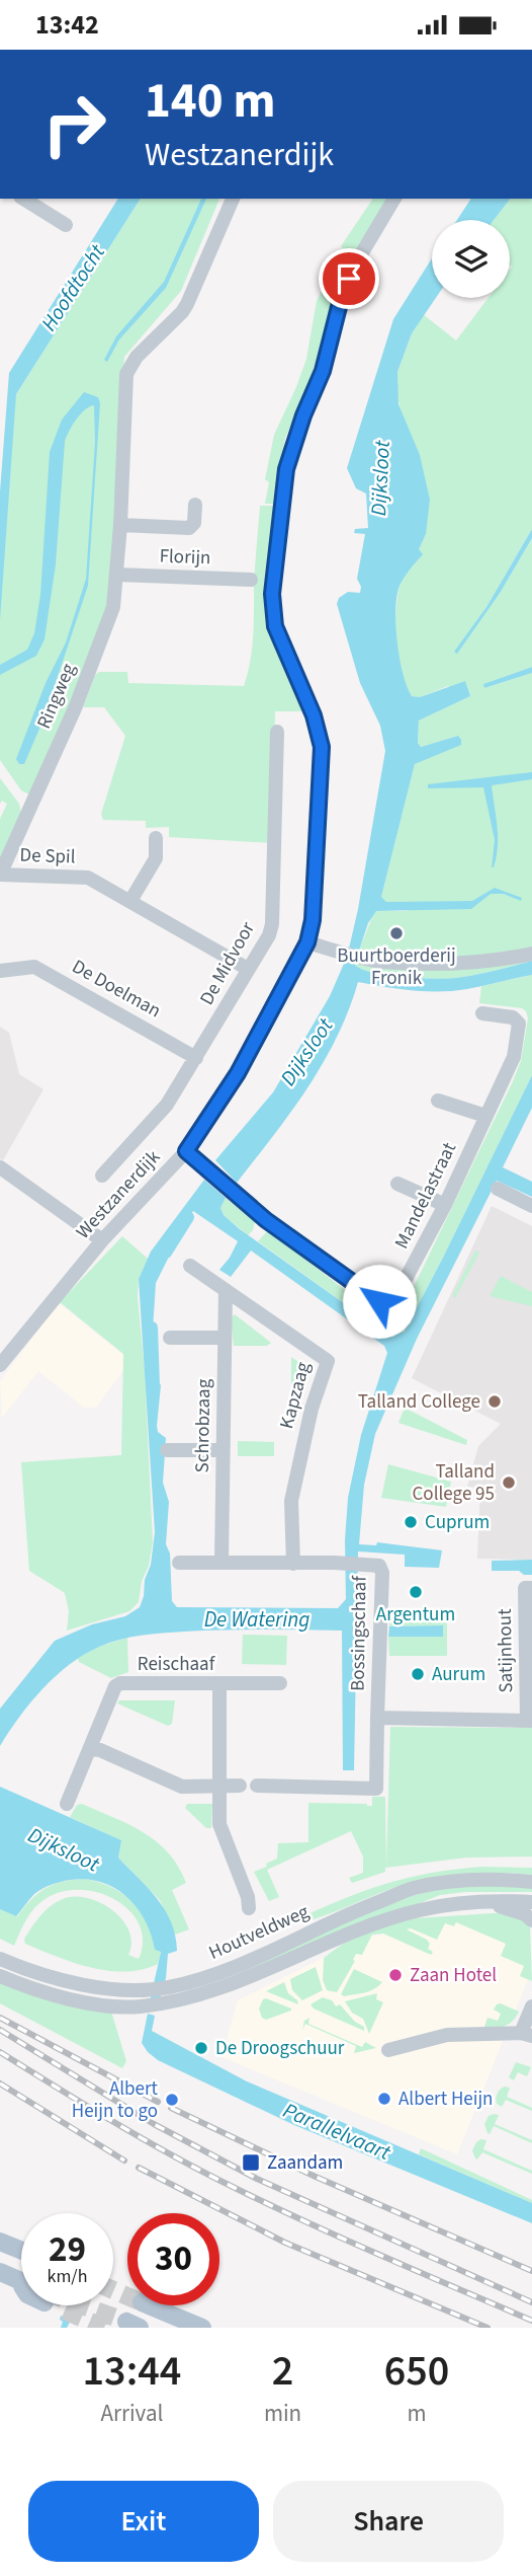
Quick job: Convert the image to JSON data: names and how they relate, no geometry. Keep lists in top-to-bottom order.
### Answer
{
  "streets": {
    "street": [
      "Florijn",
      "Ringweg",
      "De Spil",
      "De Midvoor",
      "De Doelman",
      "Westzanerdijk",
      "Mandelastraat",
      "Kapzaag",
      "Schrobzaag",
      "Bossingschaaf",
      "Satijnhout",
      "Reischaaf",
      "Houtveldweg"
    ]
  },
  "crossings": [
    ["Florijn", "Ringweg"],
    ["Ringweg", "De Spil"],
    ["De Spil", "De Midvoor"],
    ["De Midvoor", "De Doelman"],
    ["Westzanerdijk", "Mandelastraat"],
    ["Kapzaag", "Schrobzaag"],
    ["Kapzaag", "Bossingschaaf"],
    ["Bossingschaaf", "Satijnhout"]
  ],
  "water": [
    "Hoofdtocht",
    "Dijksloot",
    "De Watering",
    "Parallelvaart"
  ],
  "places": {
    "other": [
      "Buurtboerderij Fronik",
      "Talland College",
      "Talland College 95",
      "Cuprum",
      "Argentum",
      "Aurum",
      "Zaan Hotel",
      "De Droogschuur",
      "Albert Heijn",
      "Albert Heijn to go"
    ],
    "transit": ["Zaandam"]
  },
  "page": {
    "status": "13:42",
    "turn": ["140 m", "Westzanerdijk"],
    "speed": "29 km/h",
    "limit": "30",
    "eta": [
      "13:44",
      "Arrival",
      "2",
      "min",
      "650",
      "m"
    ],
    "buttons": ["Exit", "Share"]
  }
}
